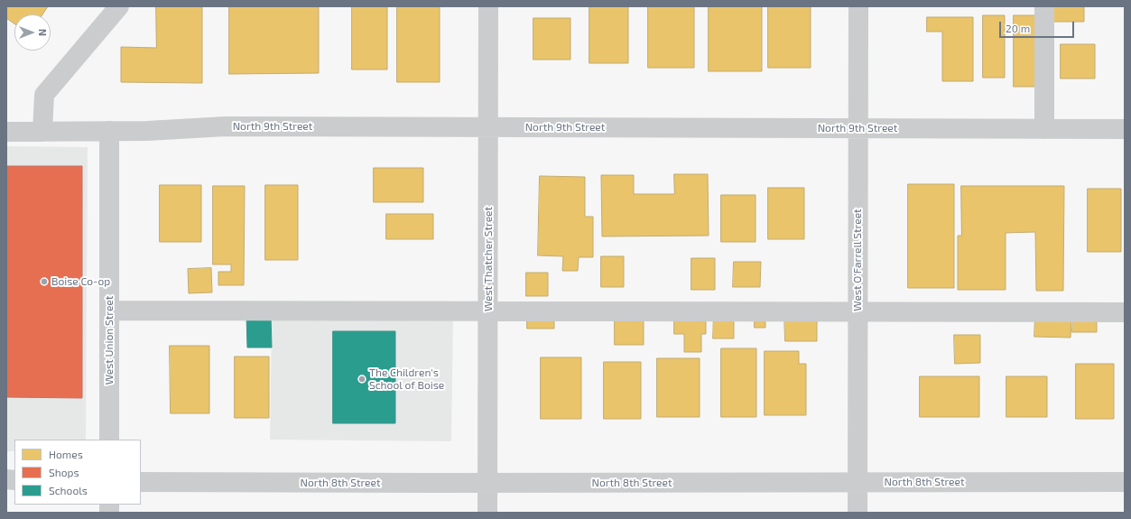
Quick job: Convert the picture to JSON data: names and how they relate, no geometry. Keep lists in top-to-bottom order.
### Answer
{
  "streets": {
    "street": [
      "North 9th Street",
      "West Thatcher Street",
      "West O'Farrell Street",
      "West Union Street",
      "North 8th Street"
    ]
  },
  "crossings": [
    ["North 9th Street", "West Thatcher Street"],
    ["North 9th Street", "West O'Farrell Street"],
    ["North 9th Street", "West Union Street"],
    ["West Thatcher Street", "North 8th Street"],
    ["West O'Farrell Street", "North 8th Street"]
  ],
  "places": ["Boise Co-op", "The Children's School of Boise"],
  "legend": ["Homes", "Shops", "Schools"],
  "scale_bar": "20 m",
  "north": "right"
}
